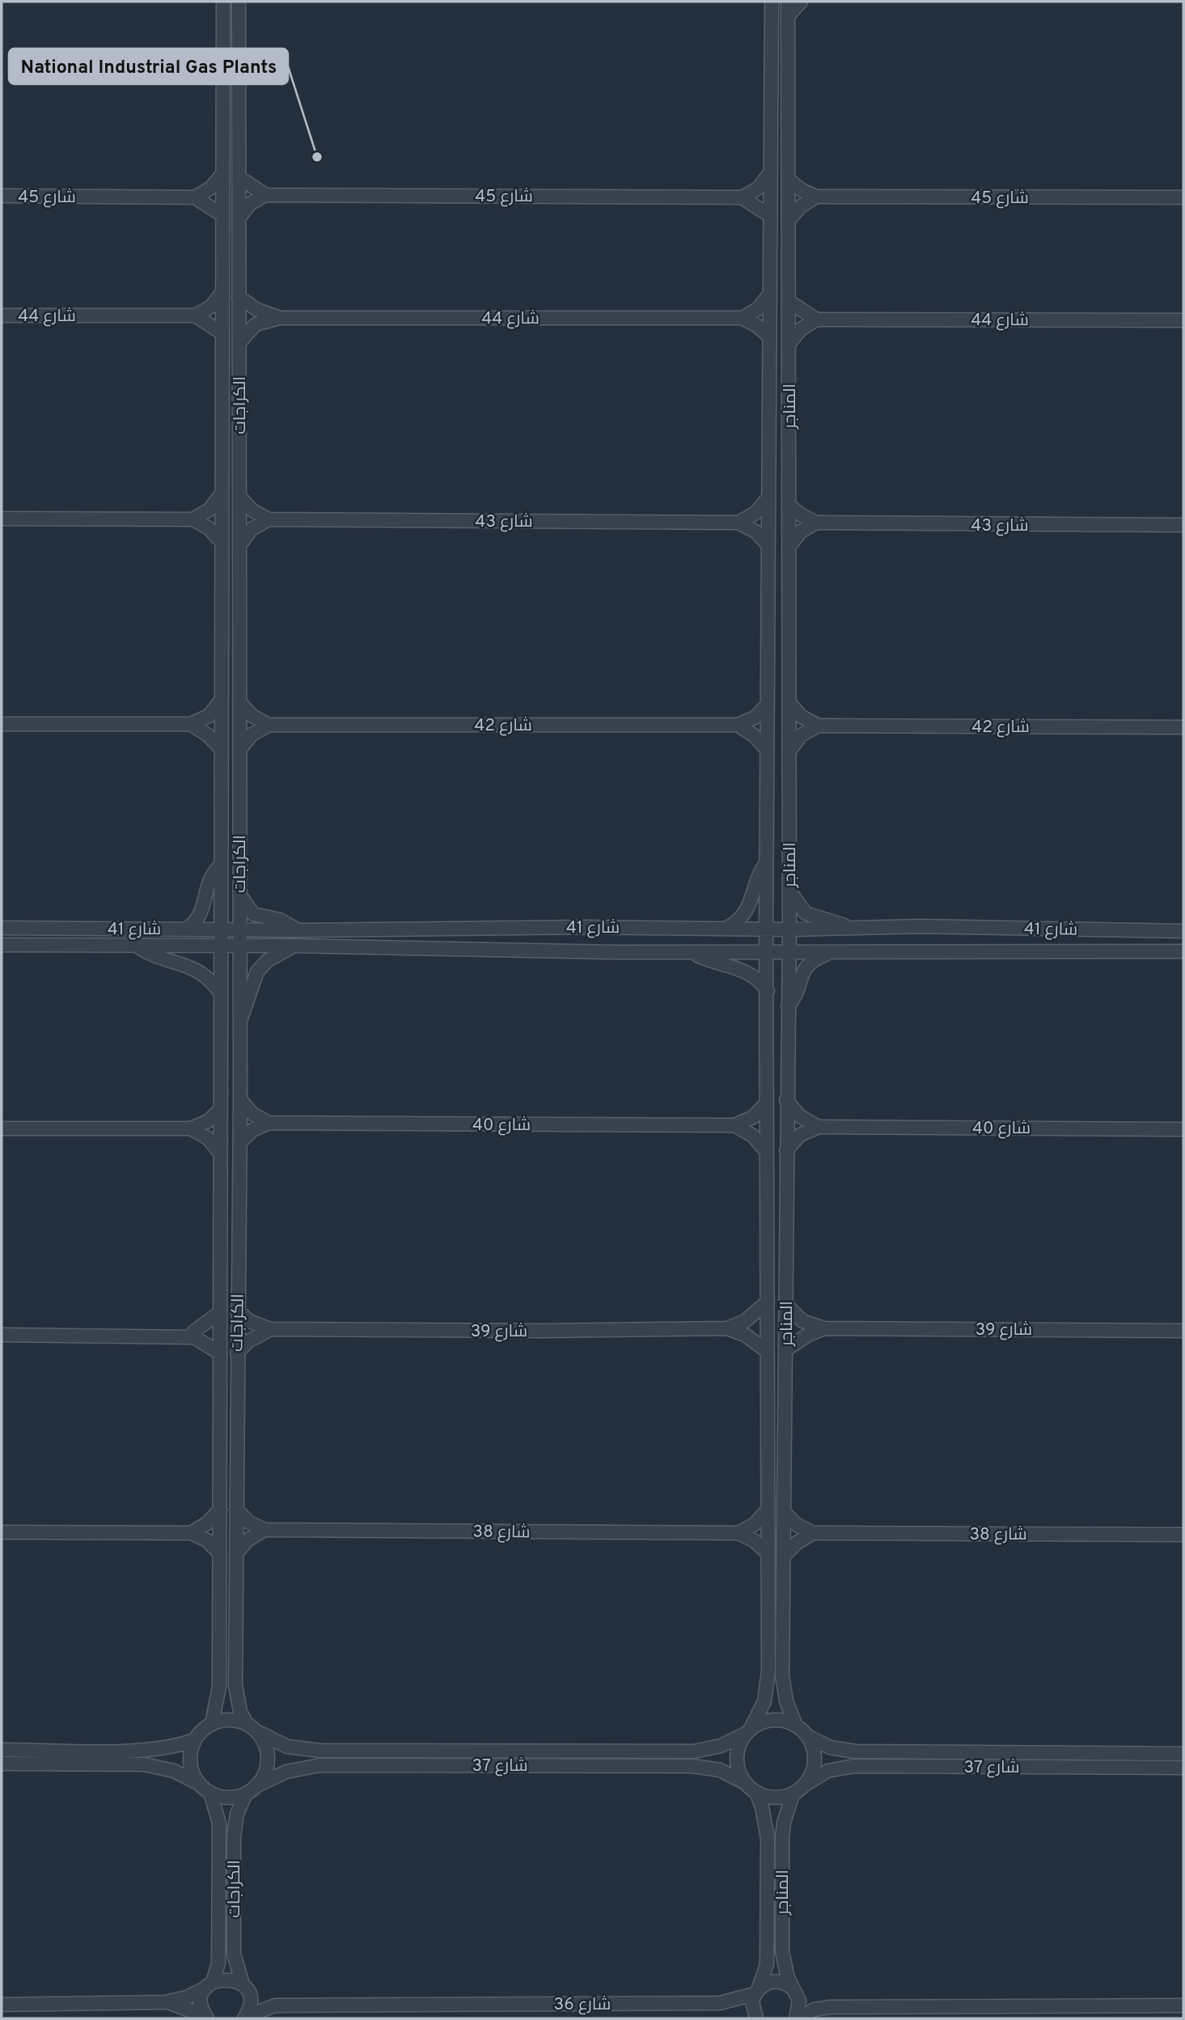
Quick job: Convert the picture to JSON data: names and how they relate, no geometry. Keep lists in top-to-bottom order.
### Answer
{
  "streets": {
    "street": [
      "شارع 45",
      "شارع 44",
      "الكراجات",
      "المناجر",
      "شارع 43",
      "شارع 42",
      "شارع 41",
      "شارع 40",
      "شارع 39",
      "شارع 38",
      "شارع 37",
      "شارع 36"
    ]
  },
  "crossings": [
    ["شارع 44", "الكراجات"],
    ["الكراجات", "شارع 41"],
    ["الكراجات", "شارع 39"],
    ["الكراجات", "شارع 37"],
    ["الكراجات", "شارع 36"],
    ["المناجر", "شارع 41"],
    ["المناجر", "شارع 39"],
    ["المناجر", "شارع 37"],
    ["المناجر", "شارع 36"]
  ],
  "places": ["National Industrial Gas Plants"]
}
